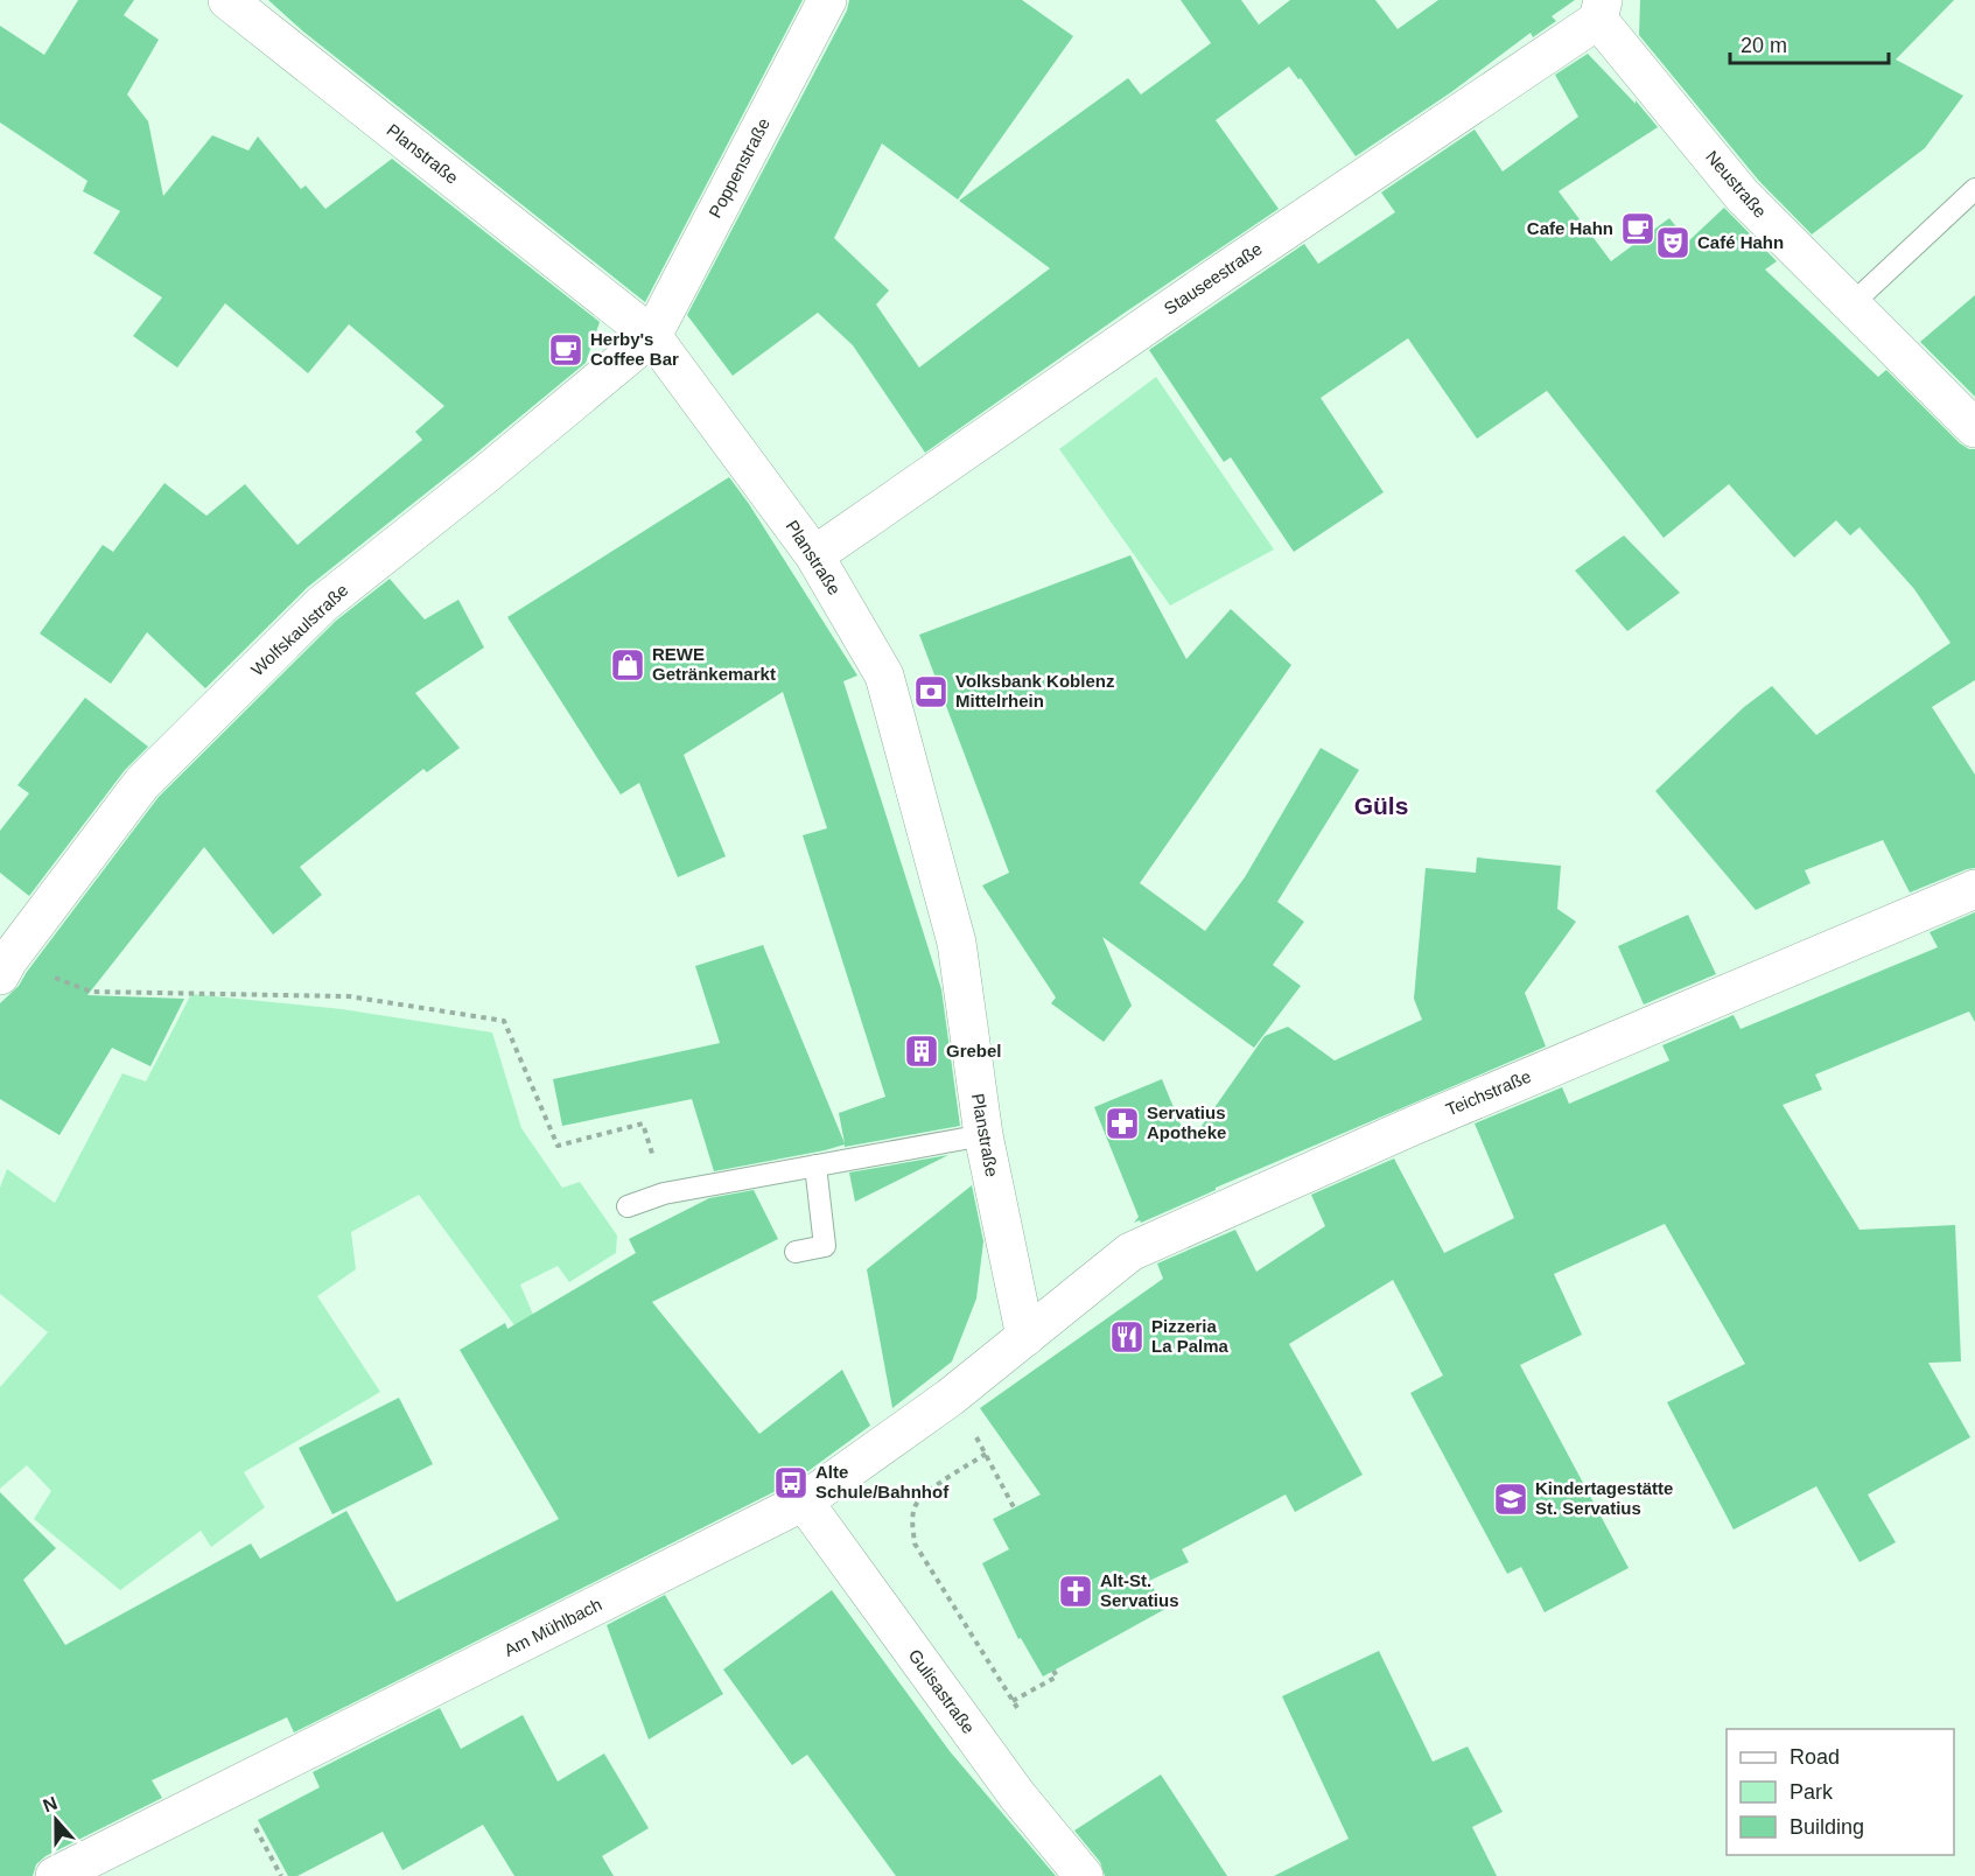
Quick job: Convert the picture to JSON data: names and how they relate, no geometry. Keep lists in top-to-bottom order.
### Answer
{
  "streets": {
    "street": [
      "Planstraße",
      "Poppenstraße",
      "Neustraße",
      "Stauseestraße",
      "Wolfskaulstraße",
      "Teichstraße",
      "Am Mühlbach",
      "Gulisastraße"
    ]
  },
  "crossings": [
    ["Planstraße", "Poppenstraße"],
    ["Planstraße", "Stauseestraße"],
    ["Planstraße", "Wolfskaulstraße"],
    ["Planstraße", "Teichstraße"],
    ["Planstraße", "Am Mühlbach"],
    ["Poppenstraße", "Wolfskaulstraße"],
    ["Neustraße", "Stauseestraße"],
    ["Teichstraße", "Am Mühlbach"],
    ["Am Mühlbach", "Gulisastraße"]
  ],
  "districts": ["Güls"],
  "places": {
    "cafe": ["Cafe Hahn", "Herby's Coffee Bar"],
    "theatre": ["Café Hahn"],
    "shop": ["REWE Getränkemarkt"],
    "bank": ["Volksbank Koblenz Mittelrhein"],
    "building": ["Grebel"],
    "pharmacy": ["Servatius Apotheke"],
    "restaurant": ["Pizzeria La Palma"],
    "bus stop": ["Alte Schule/Bahnhof"],
    "school or university": ["Kindertagestätte St. Servatius"],
    "church": ["Alt-St. Servatius"]
  },
  "legend": ["Road", "Park", "Building"],
  "scale_bar": "20 m",
  "north": "top"
}
